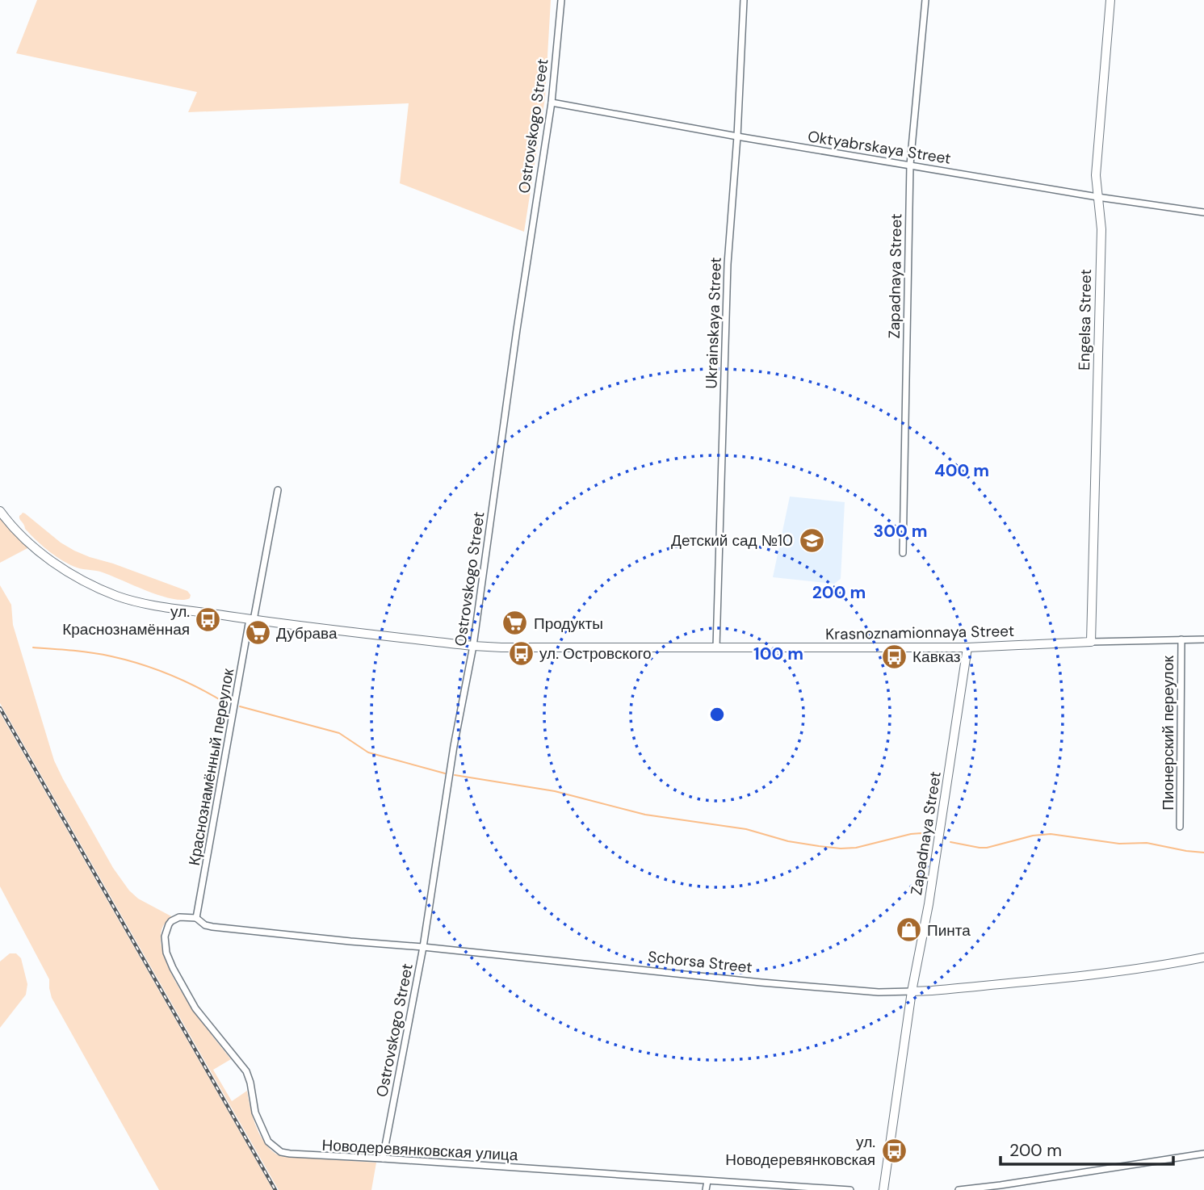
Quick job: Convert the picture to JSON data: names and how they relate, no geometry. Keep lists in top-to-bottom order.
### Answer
{
  "streets": {
    "main road": [
      "Zapadnaya Street",
      "Engelsa Street",
      "Krasnoznamionnaya Street",
      "Schorsa Street"
    ],
    "street": [
      "Ostrovskogo Street",
      "Oktyabrskaya Street",
      "Ukrainskaya Street",
      "Пионерский переулок",
      "Краснознамённый переулок",
      "Новодеревянковская улица"
    ]
  },
  "crossings": [
    ["Ostrovskogo Street", "Oktyabrskaya Street"],
    ["Ostrovskogo Street", "Krasnoznamionnaya Street"],
    ["Ostrovskogo Street", "Schorsa Street"],
    ["Ostrovskogo Street", "Новодеревянковская улица"],
    ["Oktyabrskaya Street", "Zapadnaya Street"],
    ["Oktyabrskaya Street", "Engelsa Street"],
    ["Oktyabrskaya Street", "Ukrainskaya Street"],
    ["Zapadnaya Street", "Krasnoznamionnaya Street"],
    ["Zapadnaya Street", "Schorsa Street"],
    ["Engelsa Street", "Krasnoznamionnaya Street"],
    ["Ukrainskaya Street", "Krasnoznamionnaya Street"],
    ["Krasnoznamionnaya Street", "Пионерский переулок"],
    ["Krasnoznamionnaya Street", "Краснознамённый переулок"],
    ["Краснознамённый переулок", "Schorsa Street"],
    ["Краснознамённый переулок", "Новодеревянковская улица"],
    ["Schorsa Street", "Новодеревянковская улица"]
  ],
  "places": {
    "school or university": ["Детский сад №10"],
    "bus stop": [
      "ул. Краснознамённая",
      "ул. Островского",
      "Кавказ",
      "ул. Новодеревянковская"
    ],
    "supermarket": ["Продукты", "Дубрава"],
    "shop": ["Пинта"]
  },
  "scale_bar": "200 m",
  "rings": [
    "400 m",
    "300 m",
    "200 m",
    "100 m"
  ]
}
